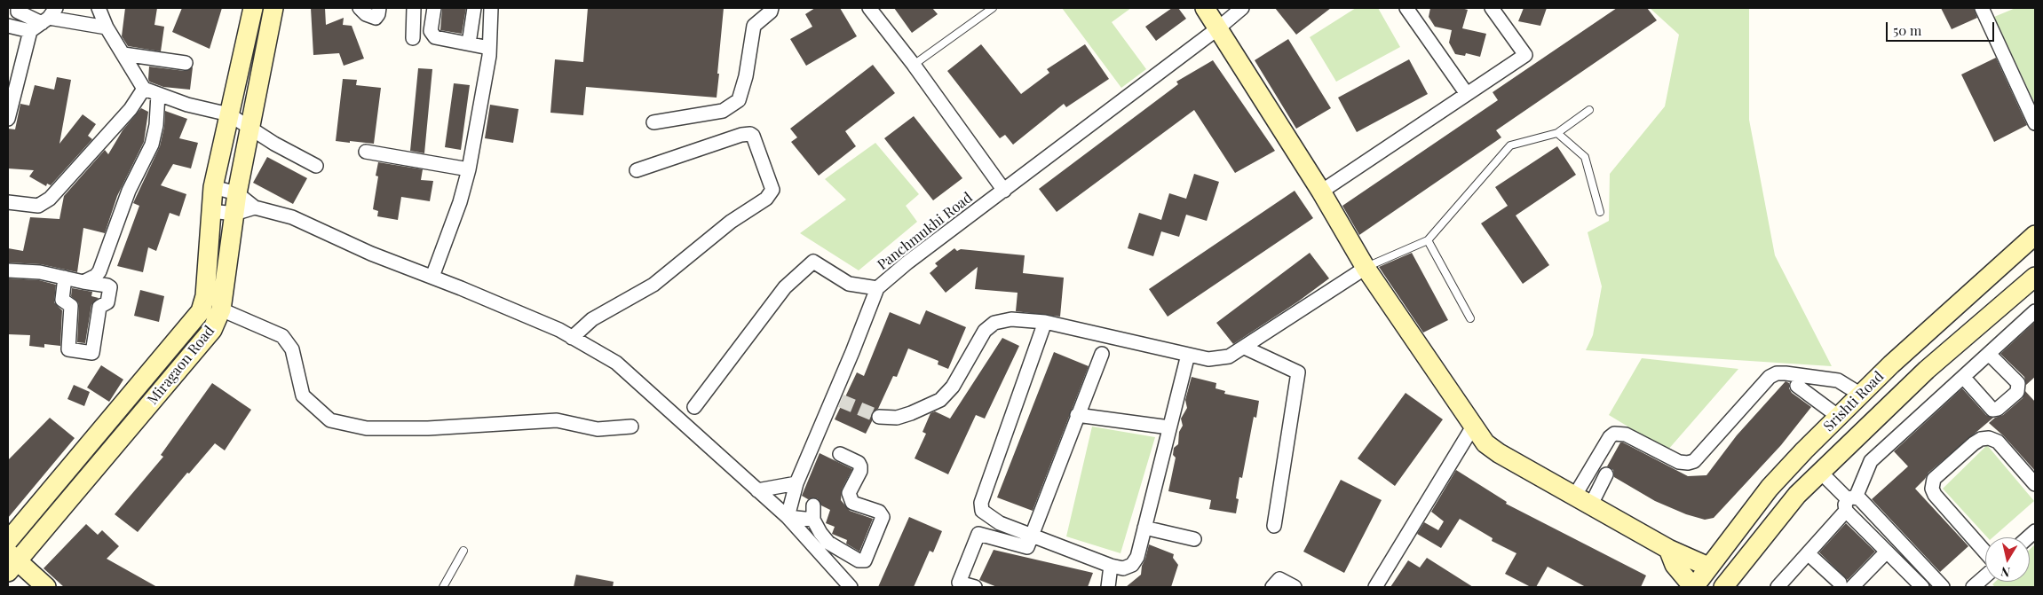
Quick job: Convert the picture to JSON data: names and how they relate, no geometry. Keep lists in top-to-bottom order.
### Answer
{
  "streets": {
    "main road": ["Miragaon Road", "Srishti Road"],
    "street": ["Panchmukhi Road"]
  },
  "scale_bar": "50 m",
  "north": "bottom"
}
